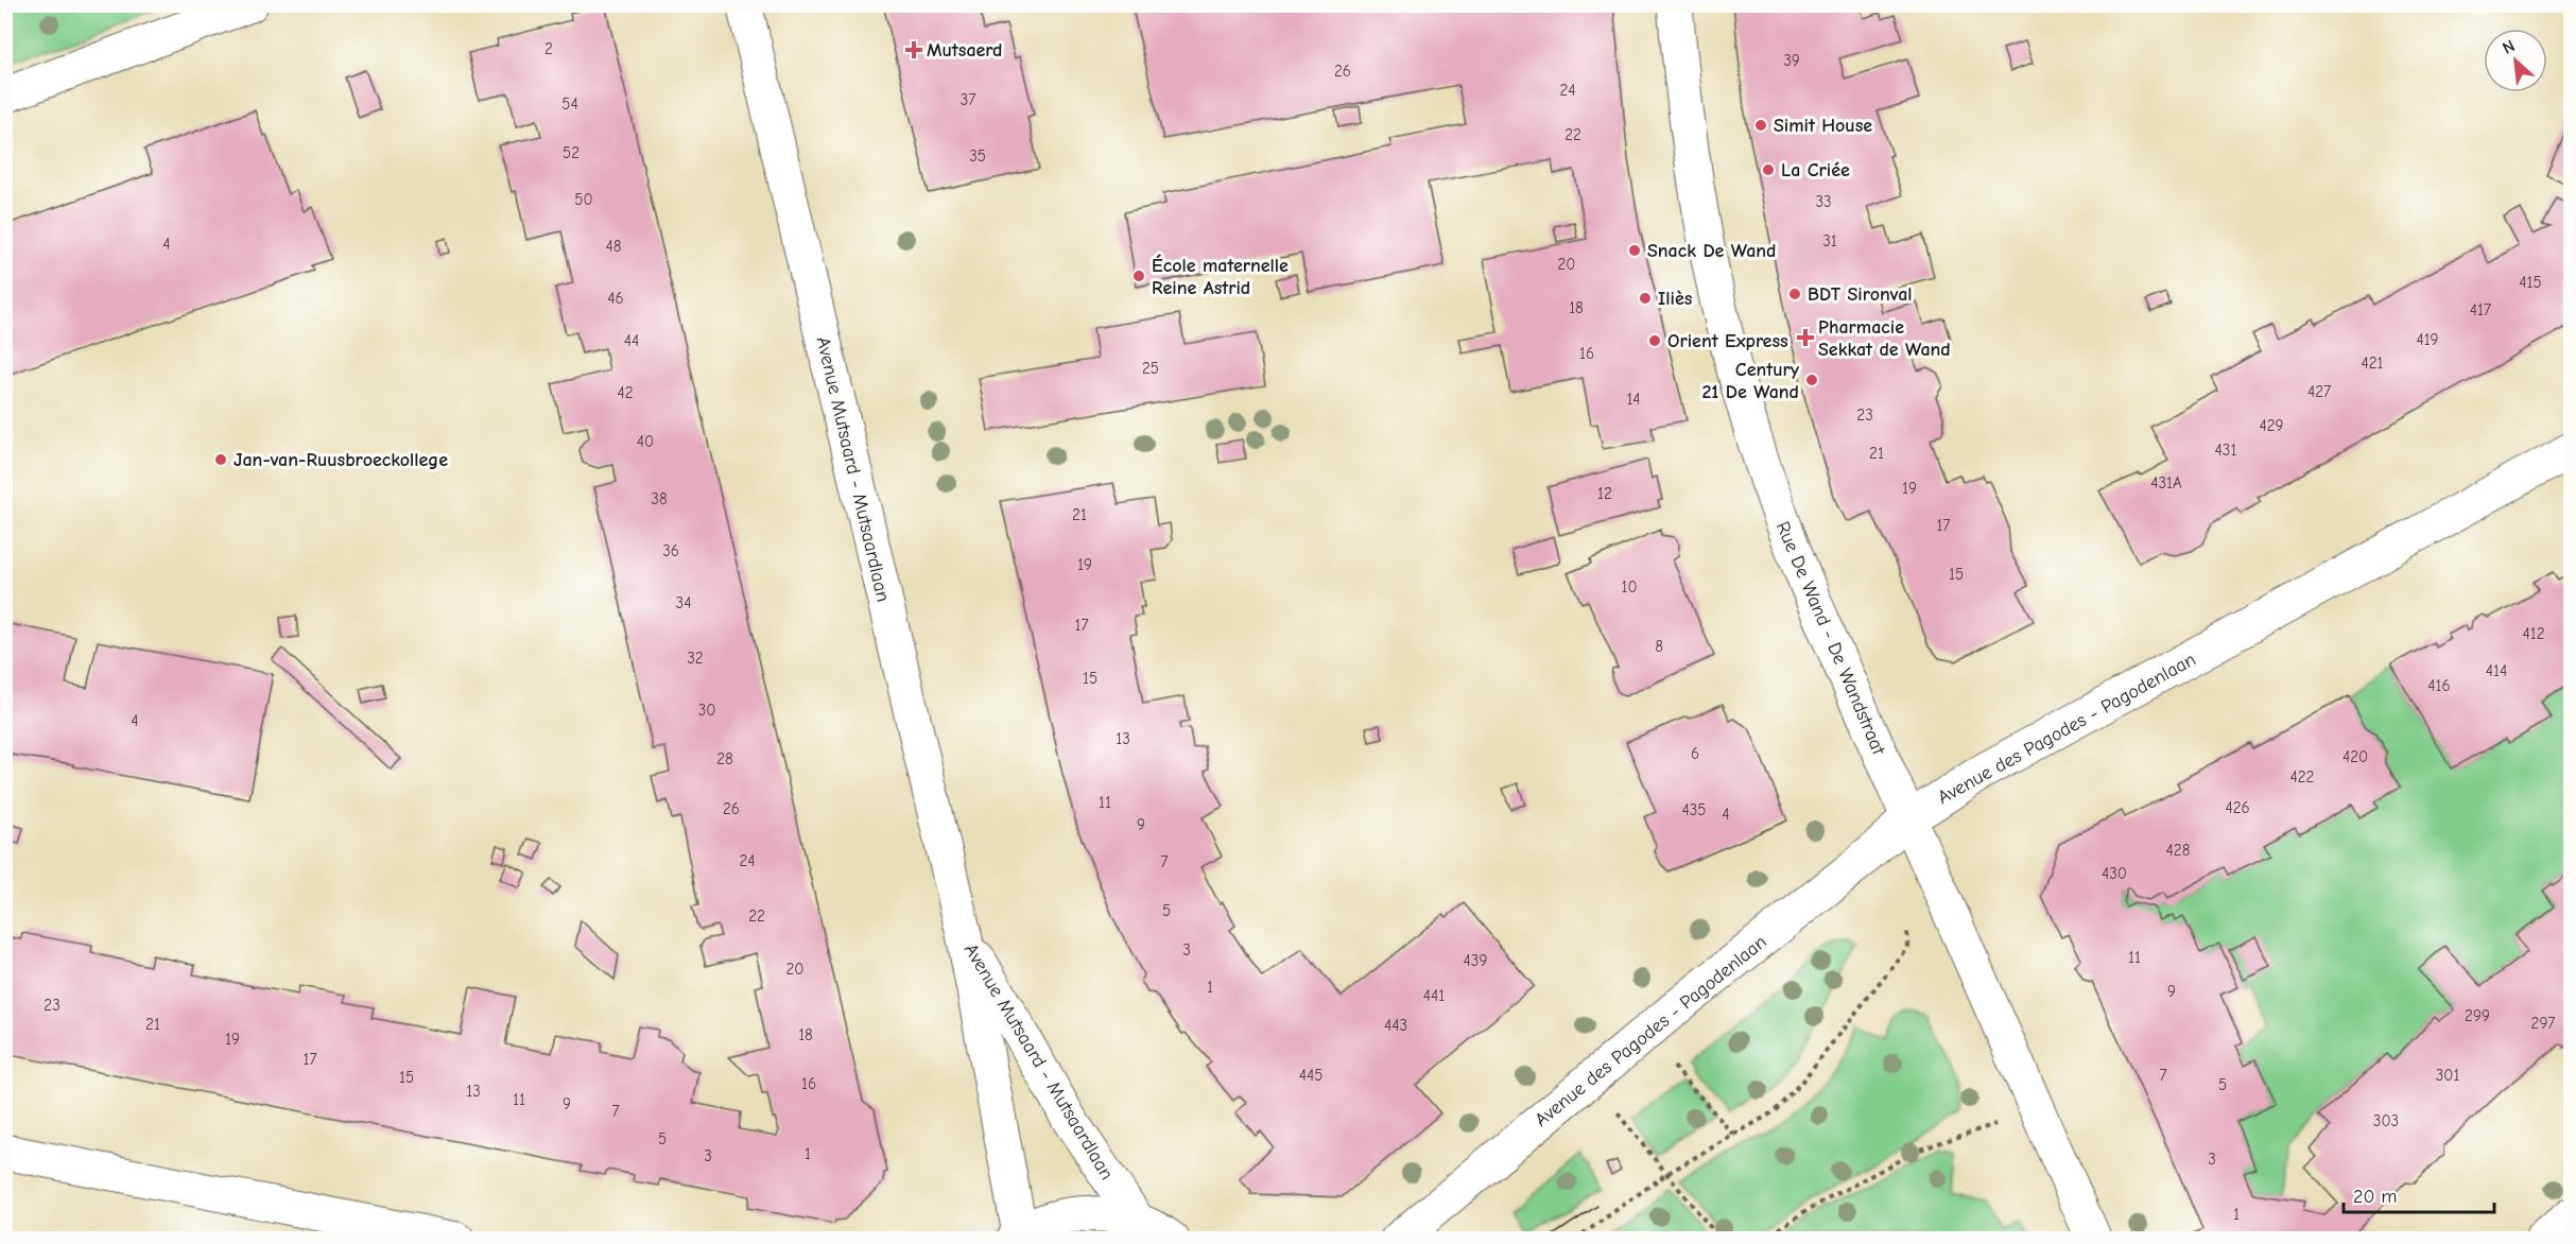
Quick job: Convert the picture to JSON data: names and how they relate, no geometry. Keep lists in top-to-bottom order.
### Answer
{
  "streets": {
    "street": ["Avenue Mutsaard - Mutsaardlaan", "Rue De Wand - De Wandstraat", "Avenue des Pagodes - Pagodenlaan"]
  },
  "crossings": [
    ["Rue De Wand - De Wandstraat", "Avenue des Pagodes - Pagodenlaan"]
  ],
  "places": {
    "health": ["Mutsaerd", "Pharmacie Sekkat de Wand"],
    "other": [
      "Simit House",
      "La Criée",
      "Snack De Wand",
      "École maternelle Reine Astrid",
      "BDT Sironval",
      "Iliès",
      "Orient Express",
      "Century 21 De Wand",
      "Jan-van-Ruusbroeckollege"
    ]
  },
  "house_numbers": [
    "2",
    "39",
    "26",
    "24",
    "37",
    "54",
    "22",
    "52",
    "35",
    "50",
    "33",
    "31",
    "4",
    "48",
    "20",
    "415",
    "46",
    "18",
    "417",
    "419",
    "44",
    "16",
    "421",
    "25",
    "427",
    "42",
    "14",
    "23",
    "429",
    "40",
    "431",
    "21",
    "431A",
    "19",
    "12",
    "38",
    "21",
    "17",
    "36",
    "19",
    "15",
    "10",
    "34",
    "17",
    "412",
    "8",
    "32",
    "414",
    "15",
    "416",
    "30",
    "4",
    "13",
    "6",
    "420",
    "28",
    "422",
    "11",
    "426",
    "26",
    "435",
    "4",
    "9",
    "428",
    "24",
    "7",
    "430",
    "5",
    "22",
    "3",
    "11",
    "439",
    "20",
    "1",
    "9",
    "441",
    "23",
    "299",
    "297",
    "21",
    "443",
    "18",
    "19",
    "17",
    "445",
    "7",
    "301",
    "15",
    "16",
    "5",
    "13",
    "11",
    "9",
    "7",
    "303",
    "5",
    "1",
    "3",
    "3",
    "1"
  ],
  "scale_bar": "20 m",
  "north": "top left"
}
